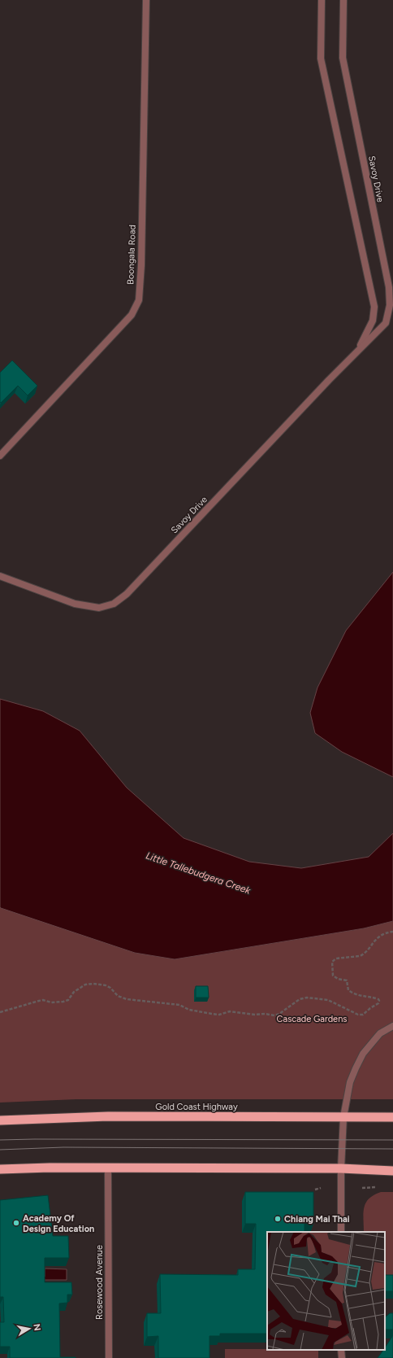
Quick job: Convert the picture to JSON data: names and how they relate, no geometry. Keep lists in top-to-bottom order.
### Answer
{
  "streets": {
    "highway": ["Gold Coast Highway"],
    "street": ["Savoy Drive", "Boongala Road", "Rosewood Avenue"]
  },
  "water": ["Little Tallebudgera Creek"],
  "parks": ["Cascade Gardens"],
  "places": ["Chiang Mai Thai", "Academy Of Design Education"],
  "north": "right"
}
